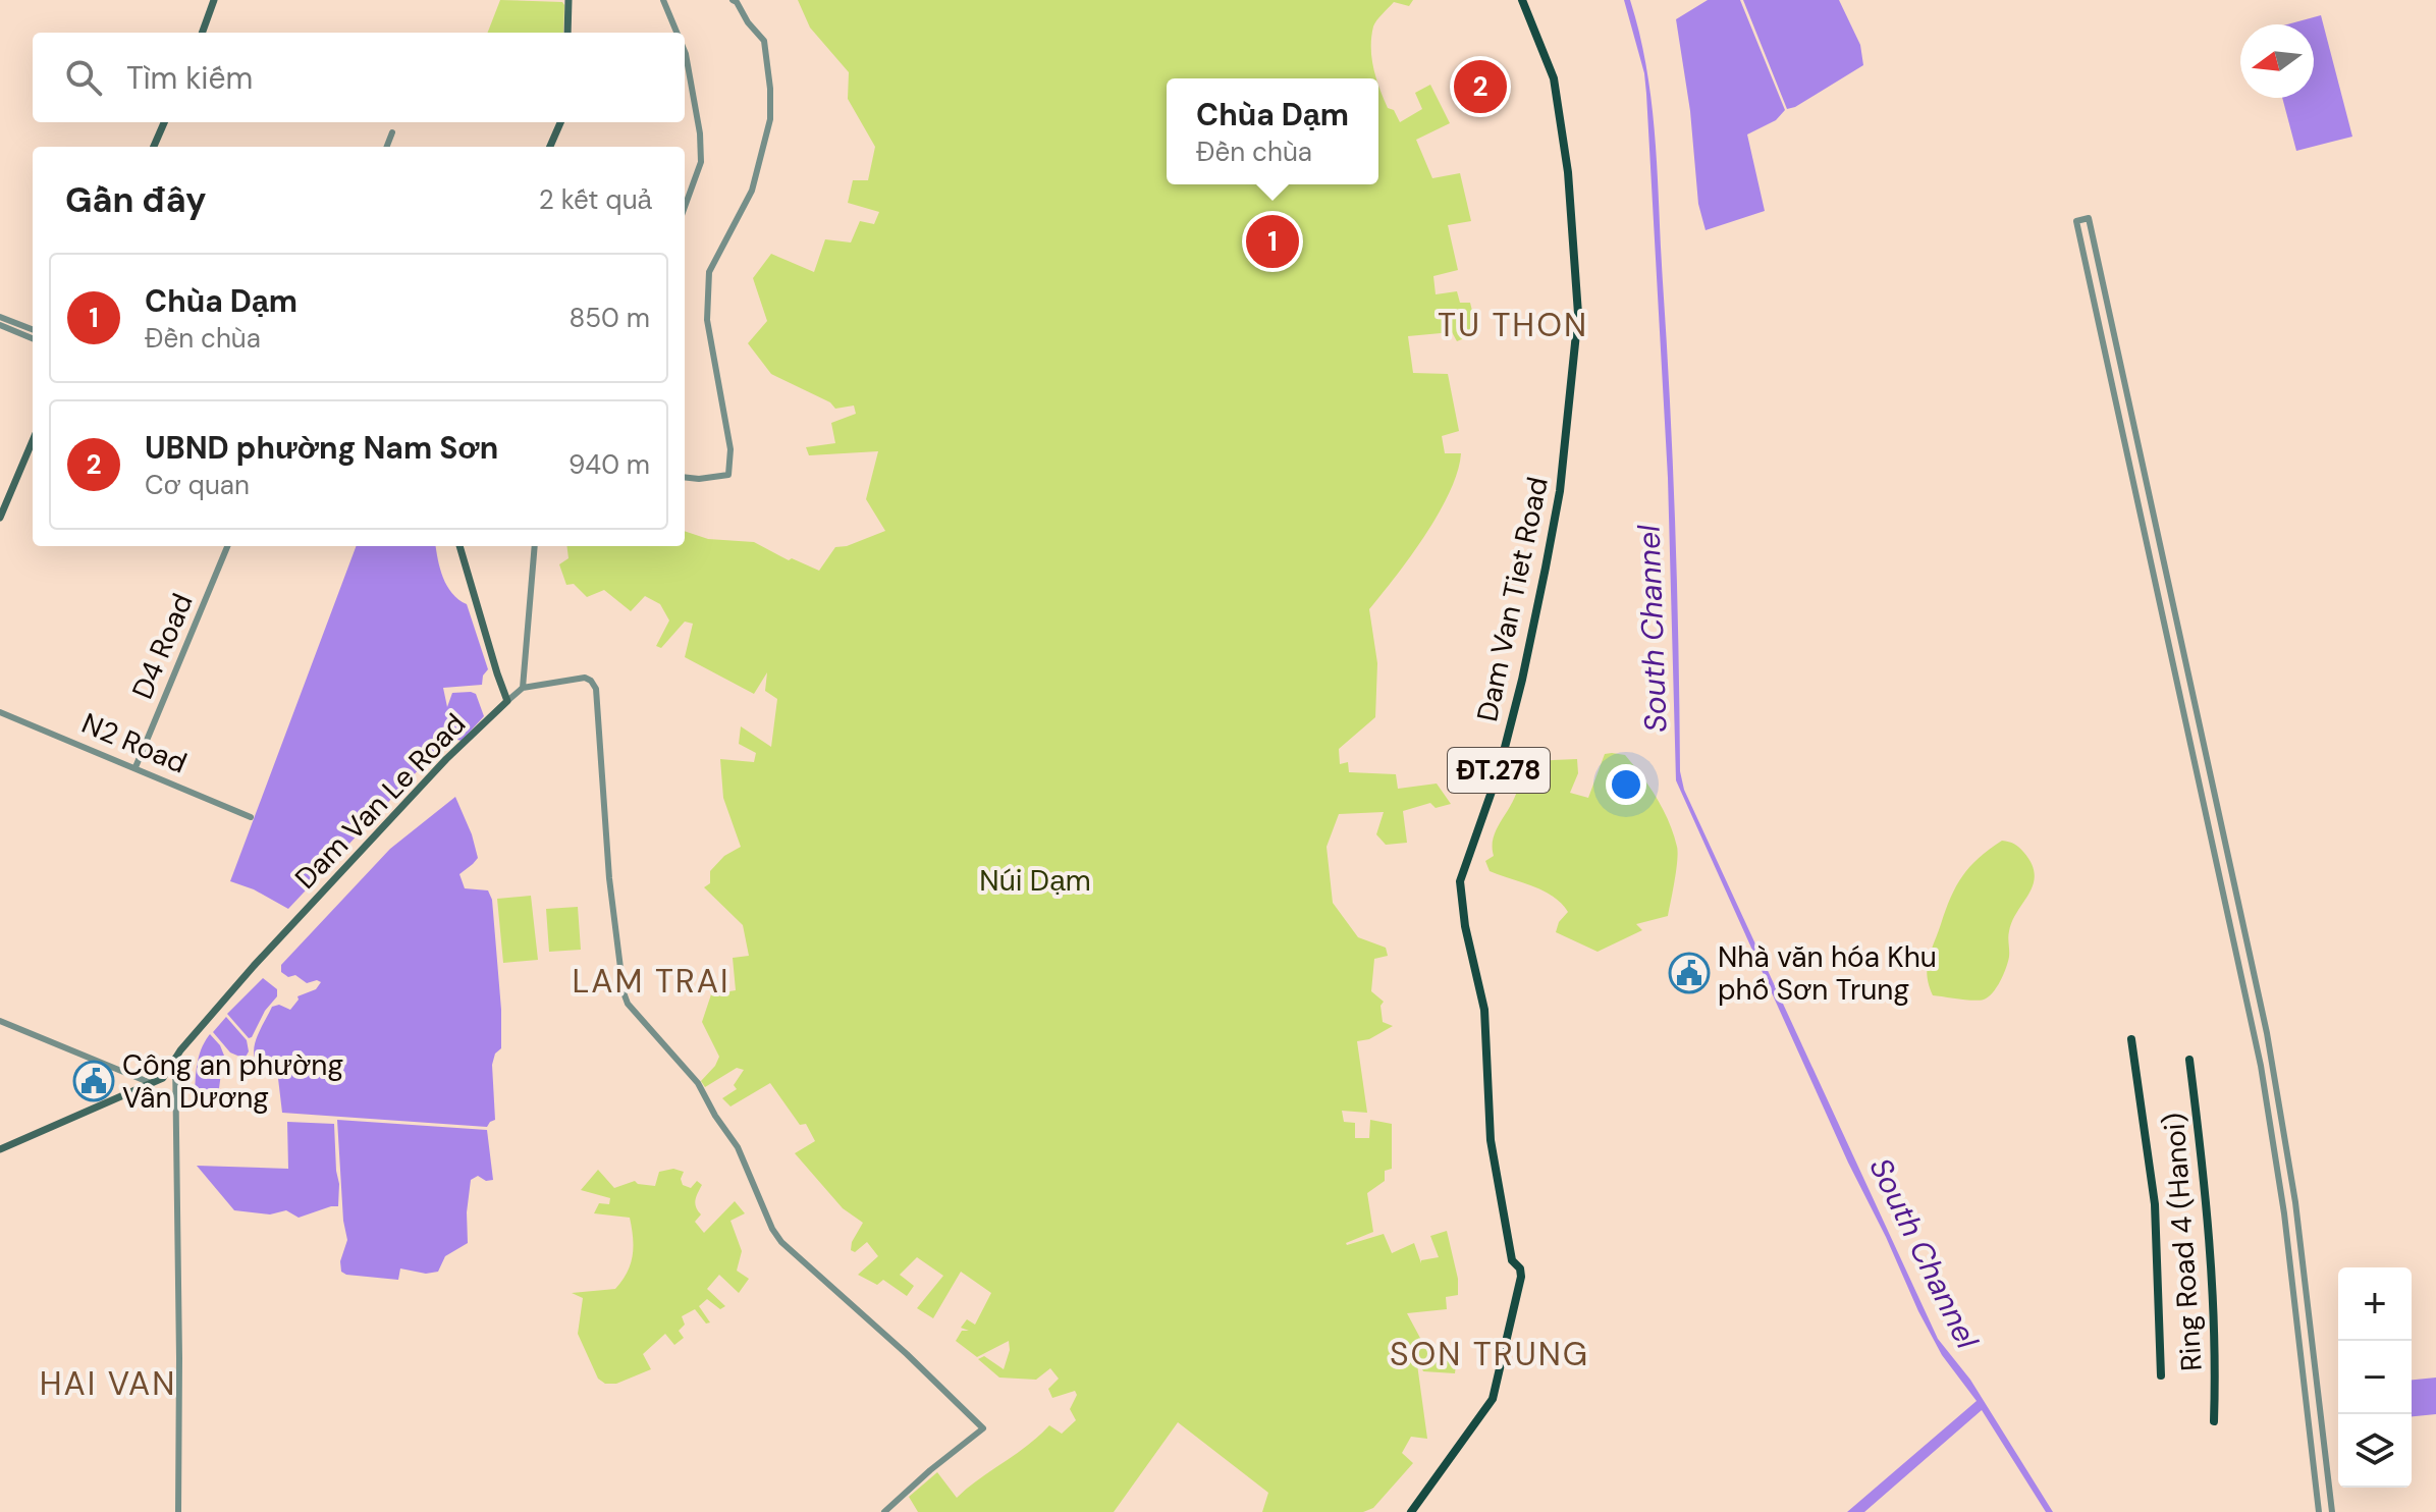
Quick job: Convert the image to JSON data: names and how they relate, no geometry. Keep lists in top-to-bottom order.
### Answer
{
  "streets": {
    "main road": [
      "Dam Van Tiet Road",
      "ĐT.278",
      "Dam Van Le Road",
      "Ring Road 4 (Hanoi)"
    ],
    "street": ["D4 Road", "N2 Road"]
  },
  "crossings": [
    ["D4 Road", "N2 Road"]
  ],
  "districts": [
    "TU THON",
    "LAM TRAI",
    "SON TRUNG",
    "HAI VAN"
  ],
  "water": ["South Channel"],
  "parks": ["Núi Dạm"],
  "places": {
    "public building": ["Nhà văn hóa Khu phố Sơn Trung", "Công an phường Vân Dương"]
  },
  "north": "left",
  "page": {
    "search": "Tìm kiếm",
    "pins": ["2", "1"],
    "popup": ["Chùa Dạm", "Đền chùa"],
    "heading": ["Gần đây", "2 kết quả"],
    "list": [
      {
        "mark": "1",
        "name": "Chùa Dạm",
        "note": "Đền chùa",
        "value": "850 m"
      },
      {
        "mark": "2",
        "name": "UBND phường Nam Sơn",
        "note": "Cơ quan",
        "value": "940 m"
      }
    ],
    "map_buttons": ["+", "−"]
  }
}
